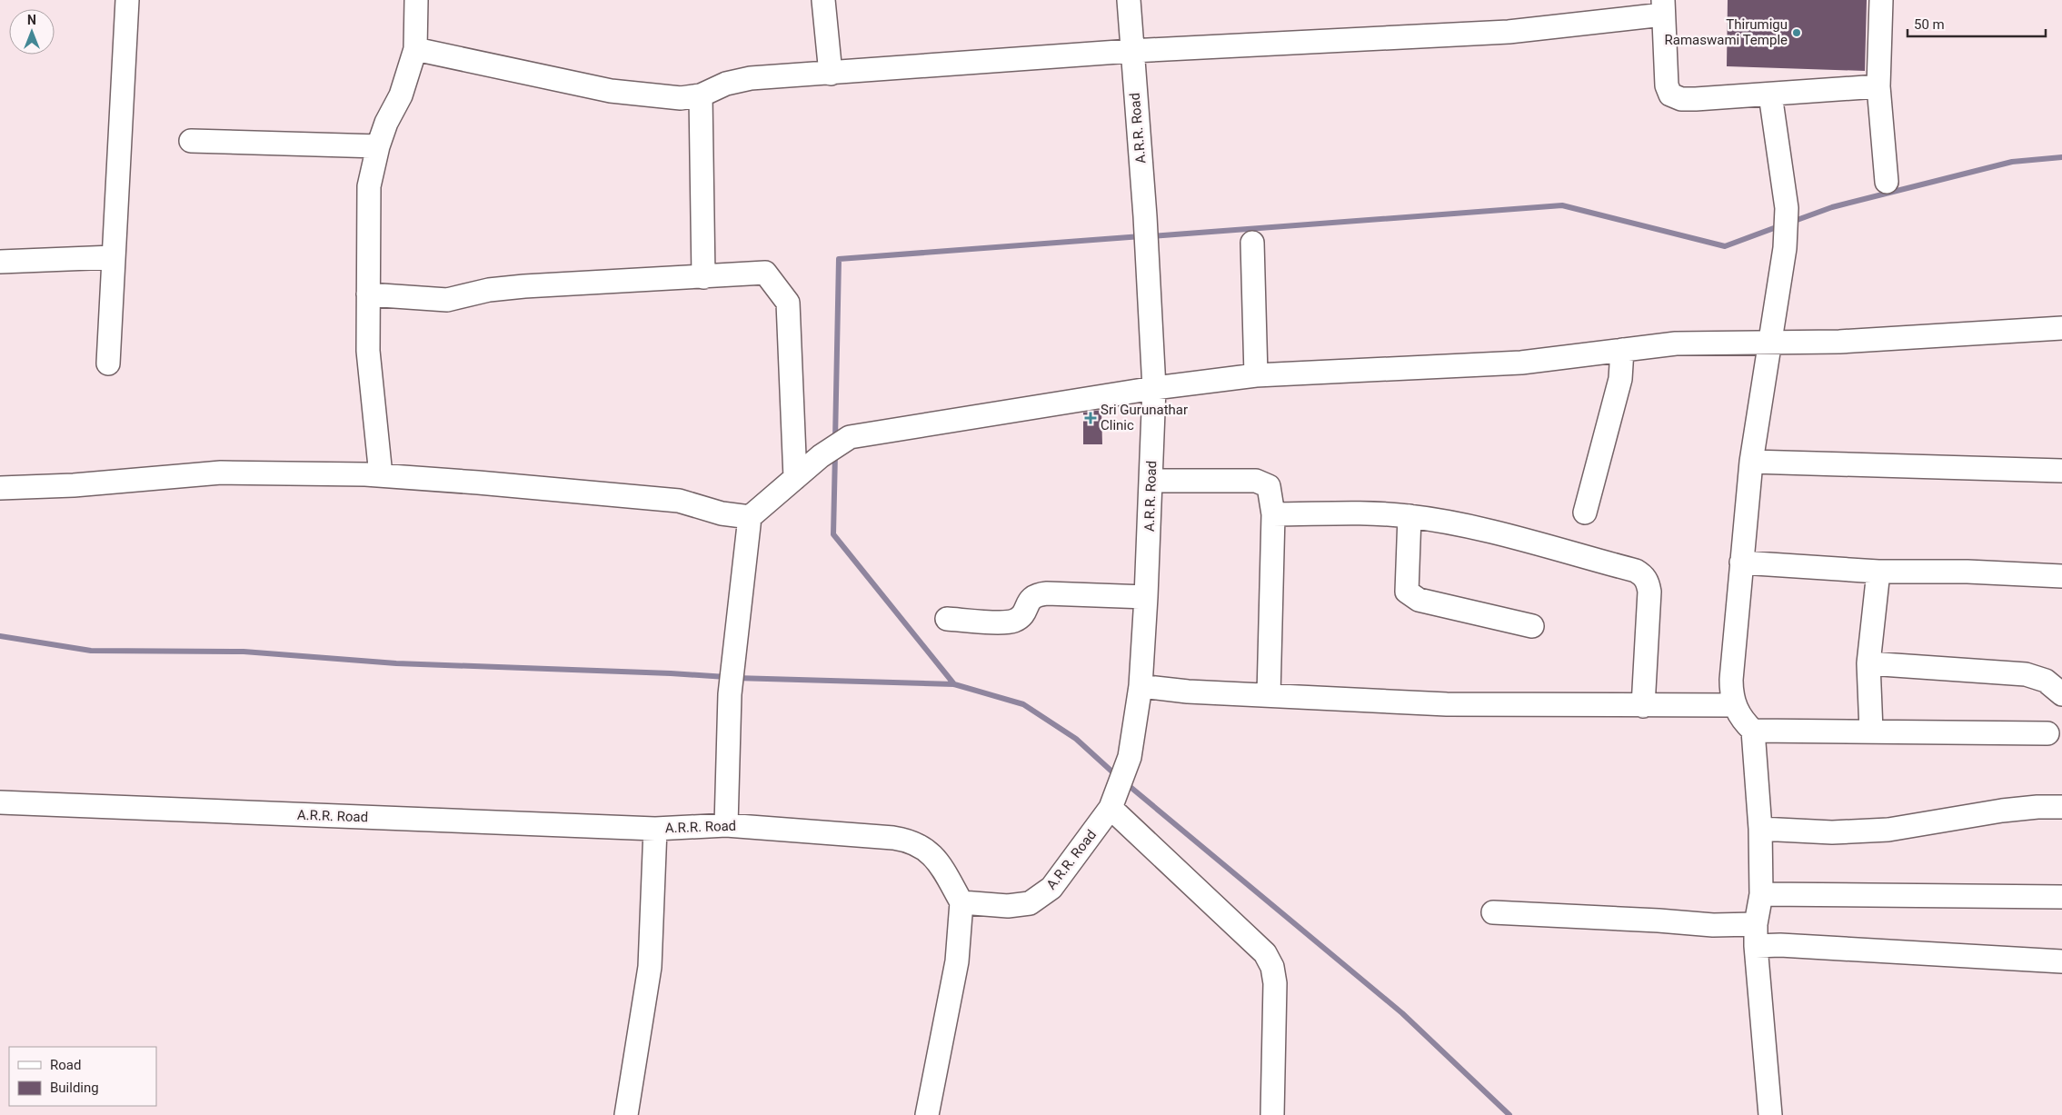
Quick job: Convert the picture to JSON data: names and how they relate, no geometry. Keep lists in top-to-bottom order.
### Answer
{
  "streets": {
    "street": ["A.R.R. Road"]
  },
  "places": {
    "other": ["Thirumigu Ramaswami Temple"],
    "health": ["Sri Gurunathar Clinic"]
  },
  "legend": ["Road", "Building"],
  "scale_bar": "50 m",
  "north": "top"
}
